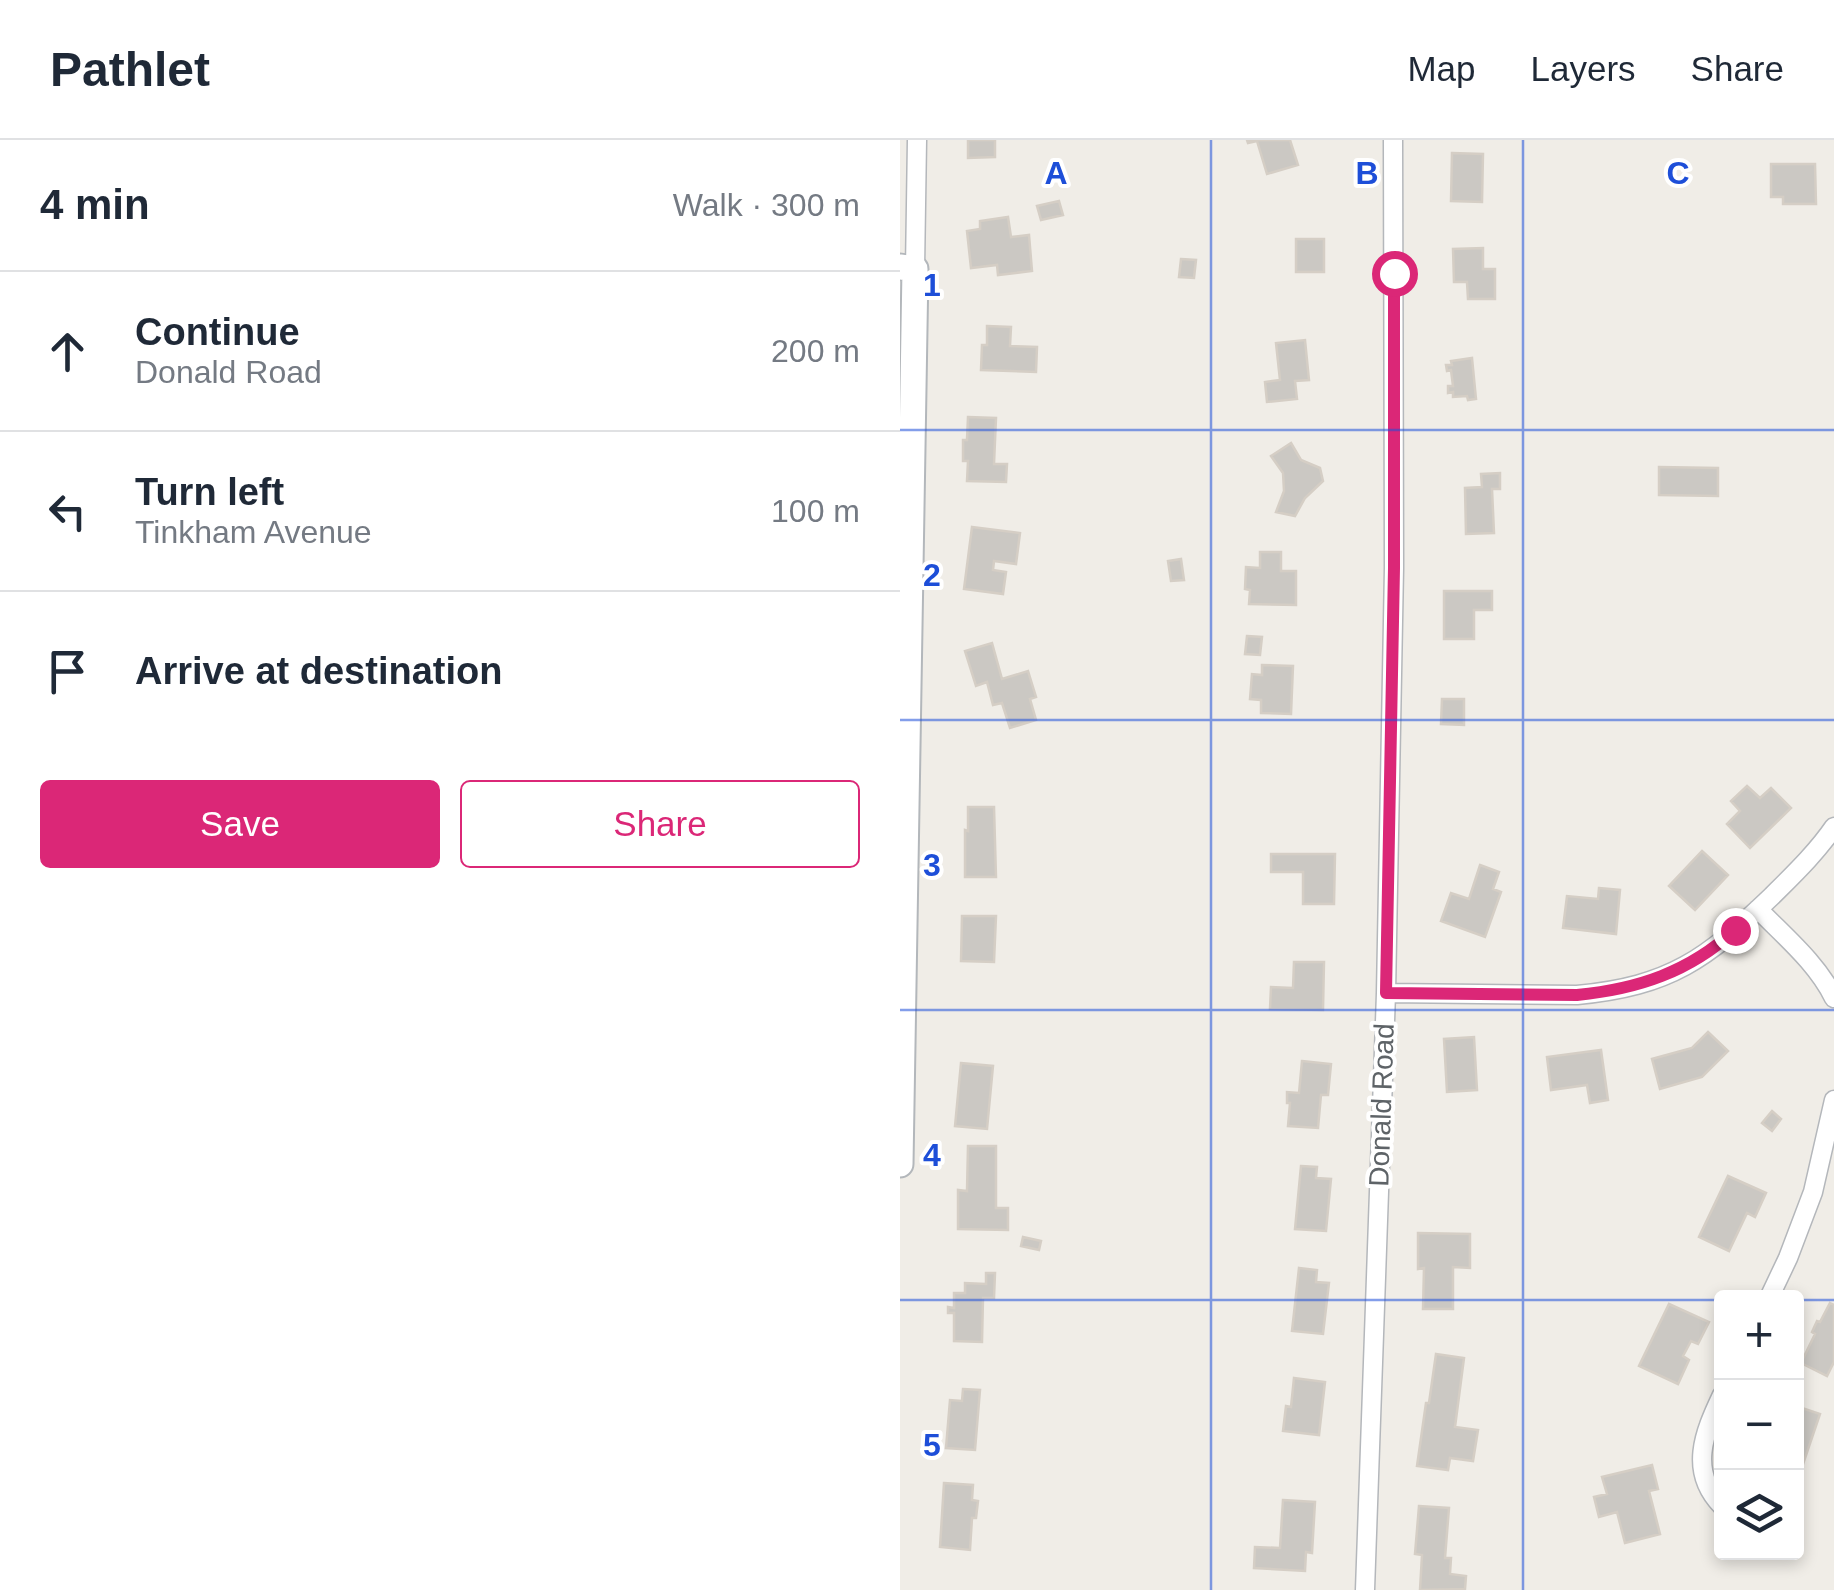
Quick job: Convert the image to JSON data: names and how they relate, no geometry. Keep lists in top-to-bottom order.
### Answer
{
  "streets": {
    "street": ["Donald Road"]
  },
  "page": {
    "header": "Pathlet",
    "nav": ["Map", "Layers", "Share"],
    "heading": ["4 min", "Walk · 300 m"],
    "list": [
      ["Continue", "Donald Road", "200 m"],
      ["Turn left", "Tinkham Avenue", "100 m"],
      "Arrive at destination"
    ],
    "buttons": ["Save", "Share"],
    "map_buttons": ["+", "−"]
  },
  "grid": {
    "columns": ["A", "B", "C"],
    "rows": [
      "1",
      "2",
      "3",
      "4",
      "5"
    ]
  }
}
